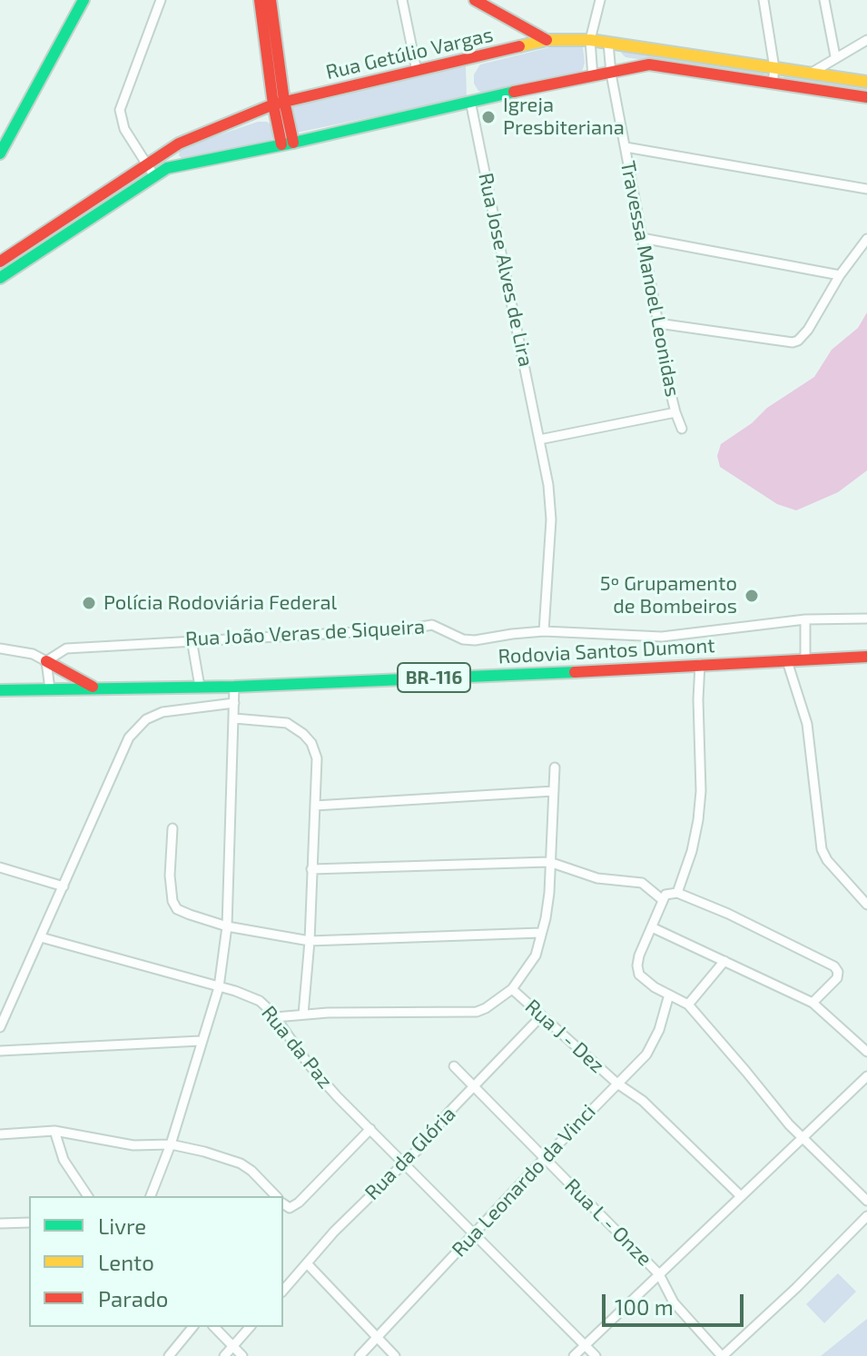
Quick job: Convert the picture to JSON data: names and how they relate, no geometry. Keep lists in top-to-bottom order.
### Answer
{
  "streets": {
    "main road": ["Rua Getúlio Vargas", "Rodovia Santos Dumont", "BR-116"],
    "street": [
      "Rua Jose Alves de Lira",
      "Travessa Manoel Leonidas",
      "Rua João Veras de Siqueira",
      "Rua J - Dez",
      "Rua da Paz",
      "Rua da Glória",
      "Rua Leonardo da Vinci",
      "Rua L - Onze"
    ]
  },
  "crossings": [
    ["Rua Getúlio Vargas", "Travessa Manoel Leonidas"],
    ["Rua Jose Alves de Lira", "Rua João Veras de Siqueira"],
    ["Rua J - Dez", "Rua da Glória"],
    ["Rua J - Dez", "Rua Leonardo da Vinci"],
    ["Rua da Paz", "Rua da Glória"],
    ["Rua da Paz", "Rua Leonardo da Vinci"],
    ["Rua da Glória", "Rua L - Onze"],
    ["Rua Leonardo da Vinci", "Rua L - Onze"]
  ],
  "places": ["Igreja Presbiteriana", "5º Grupamento de Bombeiros", "Polícia Rodoviária Federal"],
  "legend": ["Livre", "Lento", "Parado"],
  "scale_bar": "100 m"
}
